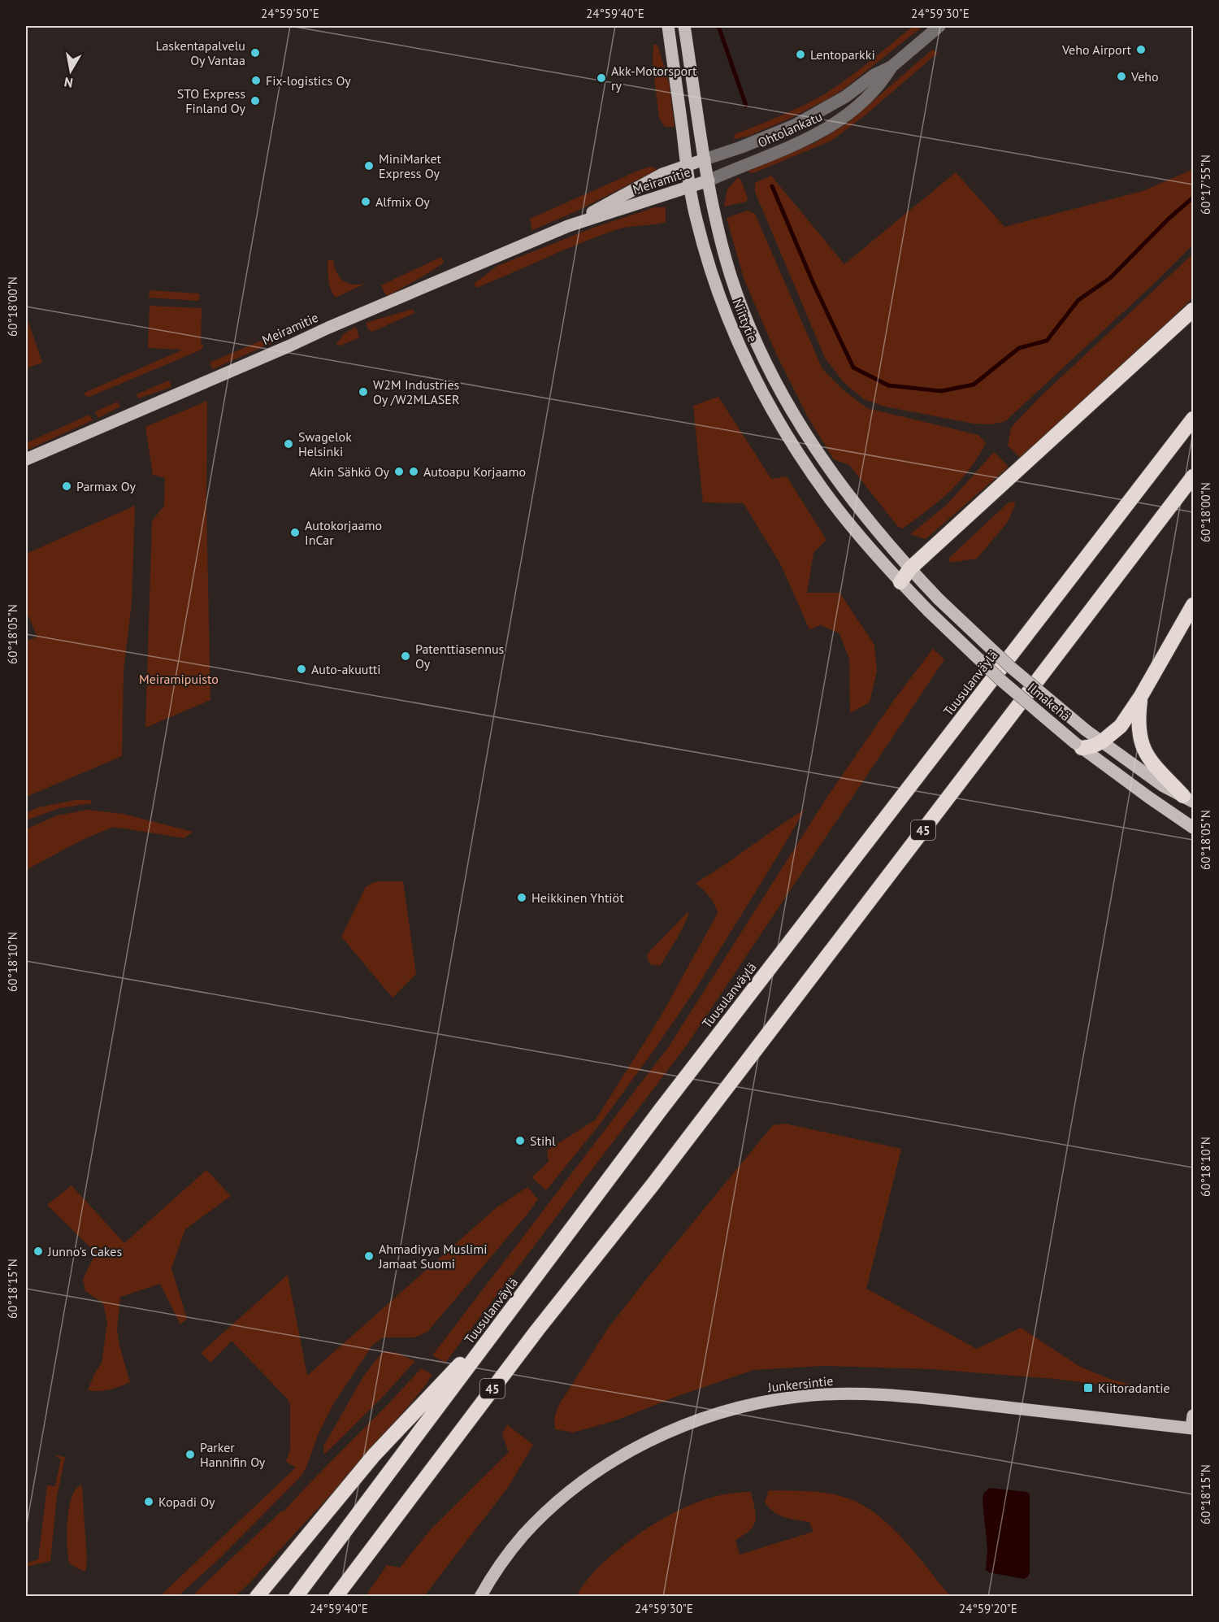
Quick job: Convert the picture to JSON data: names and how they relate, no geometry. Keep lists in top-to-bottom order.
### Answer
{
  "streets": {
    "highway": ["Tuusulanväylä", "45"],
    "main road": [
      "Meiramitie",
      "Niittytie",
      "Ilmakehä",
      "Junkersintie"
    ],
    "street": ["Ohtolankatu"]
  },
  "crossings": [
    ["Ohtolankatu", "Meiramitie"],
    ["Ohtolankatu", "Niittytie"],
    ["Meiramitie", "Niittytie"],
    ["Niittytie", "Ilmakehä"]
  ],
  "parks": ["Meiramipuisto"],
  "places": {
    "other": [
      "Veho Airport",
      "Laskentapalvelu Oy Vantaa",
      "Lentoparkki",
      "Veho",
      "Akk-Motorsport ry",
      "Fix-logistics Oy",
      "STO Express Finland Oy",
      "MiniMarket Express Oy",
      "Alfmix Oy",
      "W2M Industries Oy /W2MLASER",
      "Swagelok Helsinki",
      "Akin Sähkö Oy",
      "Autoapu Korjaamo",
      "Parmax Oy",
      "Autokorjaamo InCar",
      "Patenttiasennus Oy",
      "Auto-akuutti",
      "Heikkinen Yhtiöt",
      "Stihl",
      "Junno's Cakes",
      "Ahmadiyya Muslimi Jamaat Suomi",
      "Parker Hannifin Oy",
      "Kopadi Oy"
    ],
    "transit": ["Kiitoradantie"]
  },
  "north": "bottom",
  "coordinates": [
    "24°59'50\"E",
    "24°59'40\"E",
    "24°59'30\"E",
    "60°17'55\"N",
    "60°18'00\"N",
    "60°18'05\"N",
    "60°18'10\"N",
    "60°18'15\"N",
    "24°59'20\"E"
  ]
}
